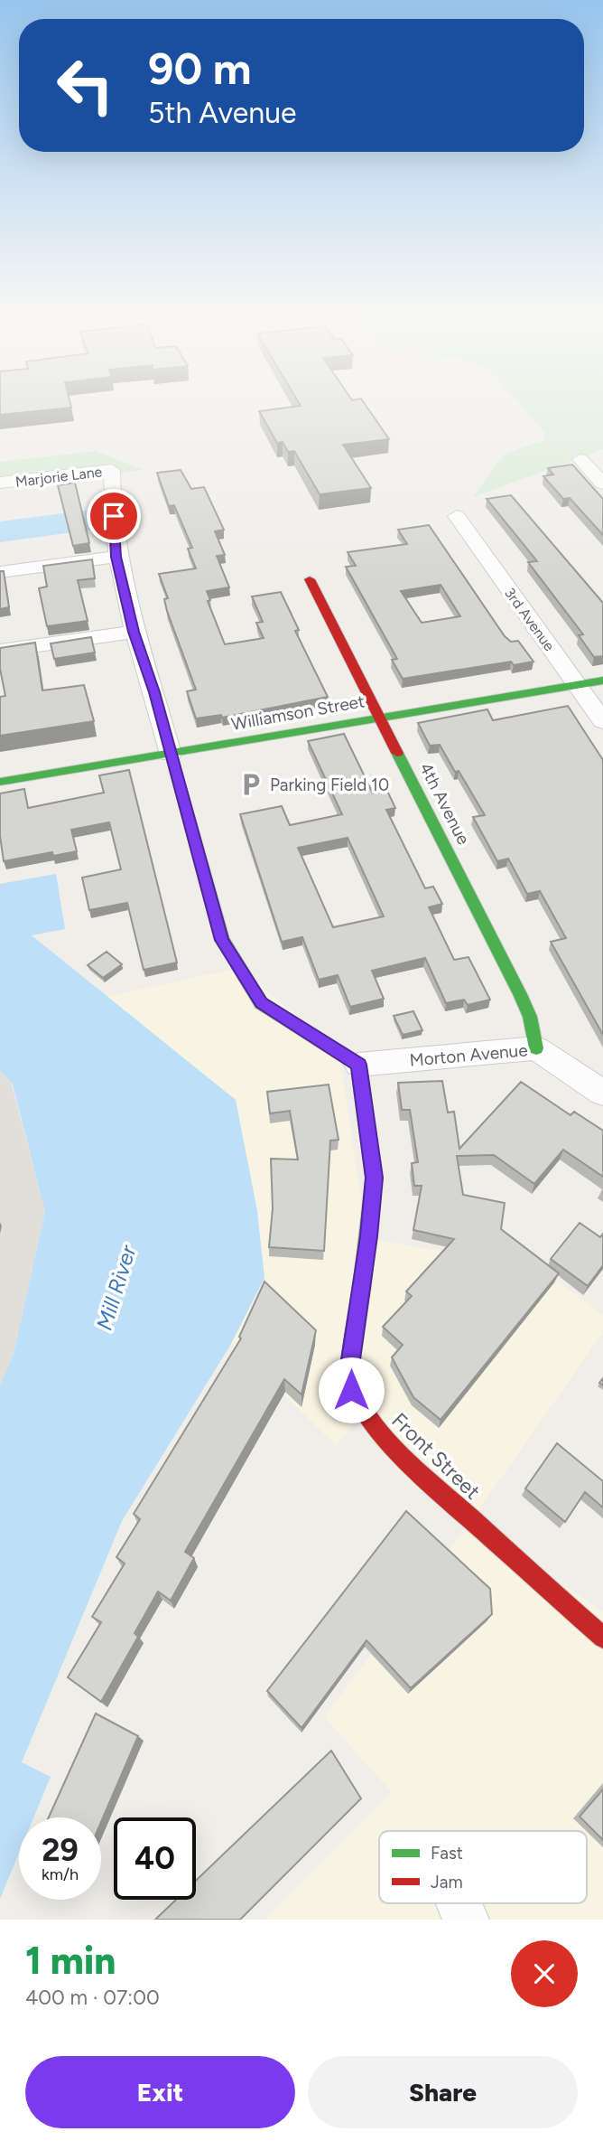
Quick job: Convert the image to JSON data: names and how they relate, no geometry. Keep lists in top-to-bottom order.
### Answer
{
  "streets": {
    "street": [
      "Marjorie Lane",
      "3rd Avenue",
      "Williamson Street",
      "4th Avenue",
      "Morton Avenue",
      "Front Street"
    ]
  },
  "crossings": [
    ["3rd Avenue", "Williamson Street"],
    ["Williamson Street", "4th Avenue"],
    ["4th Avenue", "Morton Avenue"],
    ["Morton Avenue", "Front Street"]
  ],
  "water": ["Mill River"],
  "places": {
    "parking": ["Parking Field 10"]
  },
  "legend": ["Fast", "Jam"],
  "page": {
    "turn": ["90 m", "5th Avenue"],
    "speed": "29 km/h",
    "limit": "40",
    "heading": ["1 min", "400 m · 07:00"],
    "buttons": ["Exit", "Share"]
  }
}
